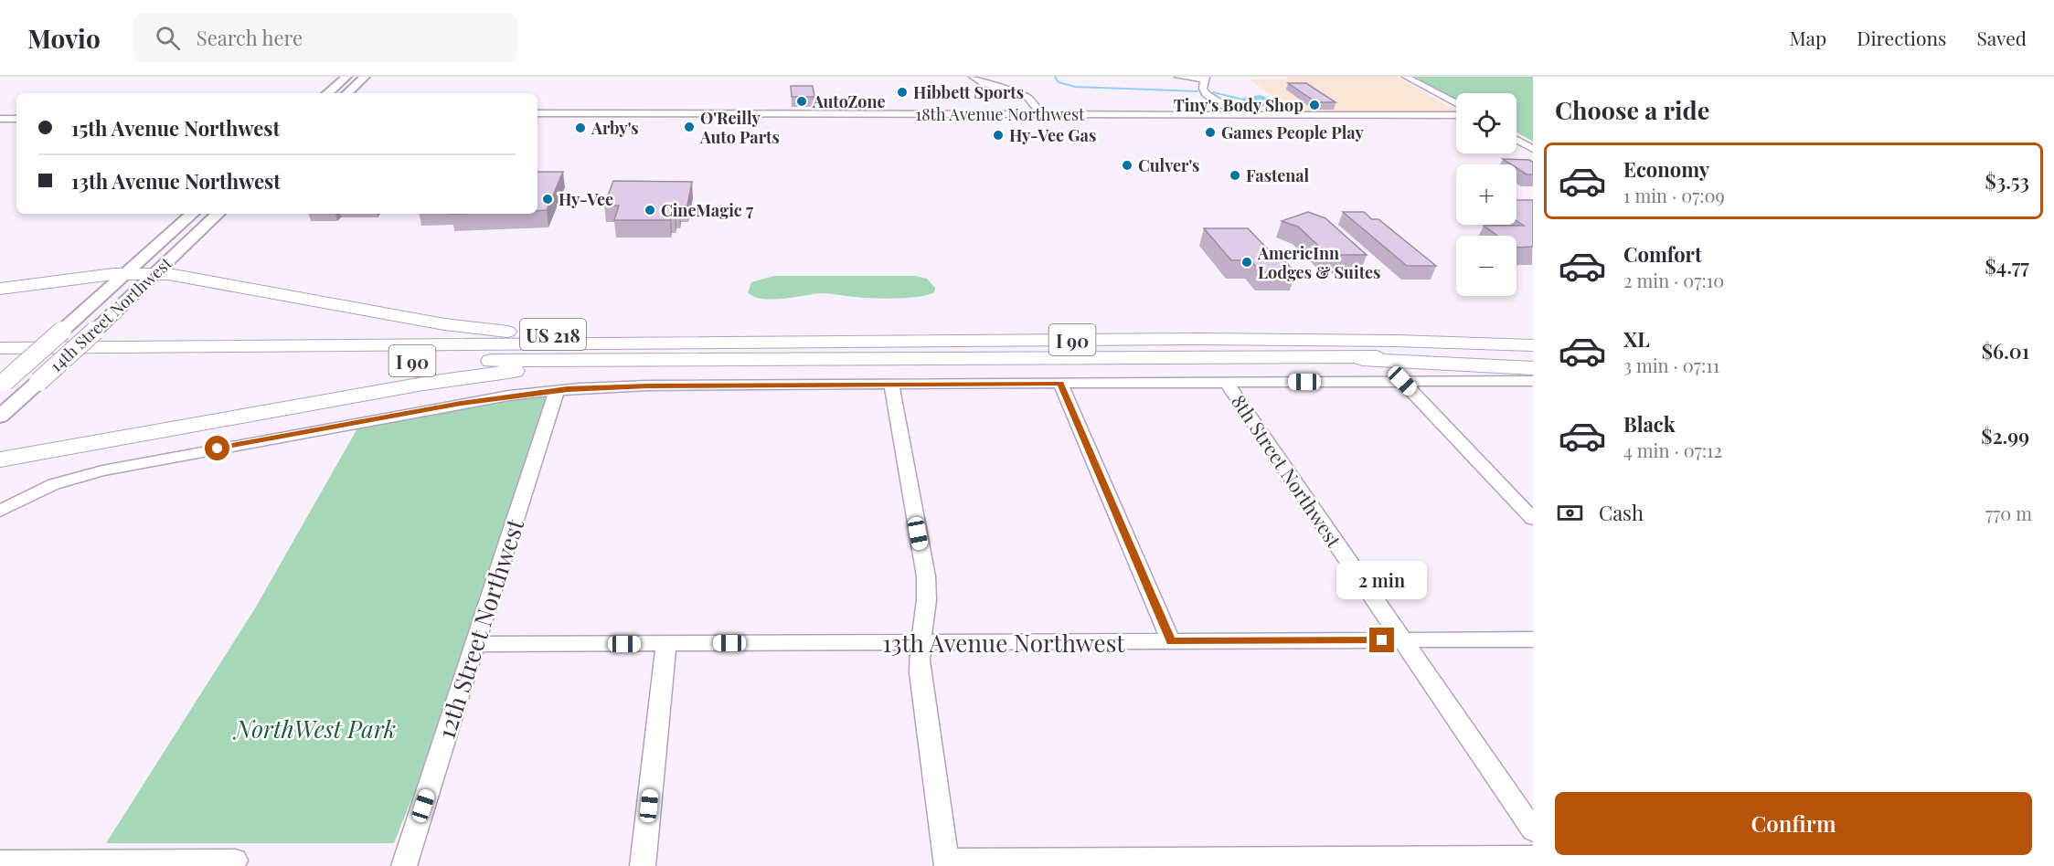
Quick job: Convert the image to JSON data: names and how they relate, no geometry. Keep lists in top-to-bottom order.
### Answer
{
  "streets": {
    "highway": ["US 218", "I 90"],
    "main road": ["14th Street Northwest"],
    "street": [
      "18th Avenue Northwest",
      "8th Street Northwest",
      "12th Street Northwest",
      "13th Avenue Northwest"
    ]
  },
  "crossings": [
    ["14th Street Northwest", "US 218"],
    ["14th Street Northwest", "I 90"],
    ["US 218", "I 90"],
    ["8th Street Northwest", "13th Avenue Northwest"],
    ["12th Street Northwest", "13th Avenue Northwest"]
  ],
  "parks": ["NorthWest Park"],
  "places": [
    "Hibbett Sports",
    "AutoZone",
    "Tiny's Body Shop",
    "O'Reilly Auto Parts",
    "Arby's",
    "Games People Play",
    "Hy-Vee Gas",
    "Culver's",
    "Fastenal",
    "Hy-Vee",
    "CineMagic 7",
    "AmericInn Lodges & Suites"
  ],
  "page": {
    "header": "Movio",
    "search": "Search here",
    "nav": ["Map", "Directions", "Saved"],
    "heading": "Choose a ride",
    "map_buttons": ["+", "−"],
    "banner": ["15th Avenue Northwest", "13th Avenue Northwest"],
    "list": [
      {
        "name": "Economy",
        "note": "1 min · 07:09",
        "value": "$3.53"
      },
      {
        "name": "Comfort",
        "note": "2 min · 07:10",
        "value": "$4.77"
      },
      {
        "name": "XL",
        "note": "3 min · 07:11",
        "value": "$6.01"
      },
      {
        "name": "Black",
        "note": "4 min · 07:12",
        "value": "$2.99"
      }
    ],
    "pay": ["Cash", "770 m"],
    "bubble": "2 min",
    "buttons": "Confirm"
  }
}
